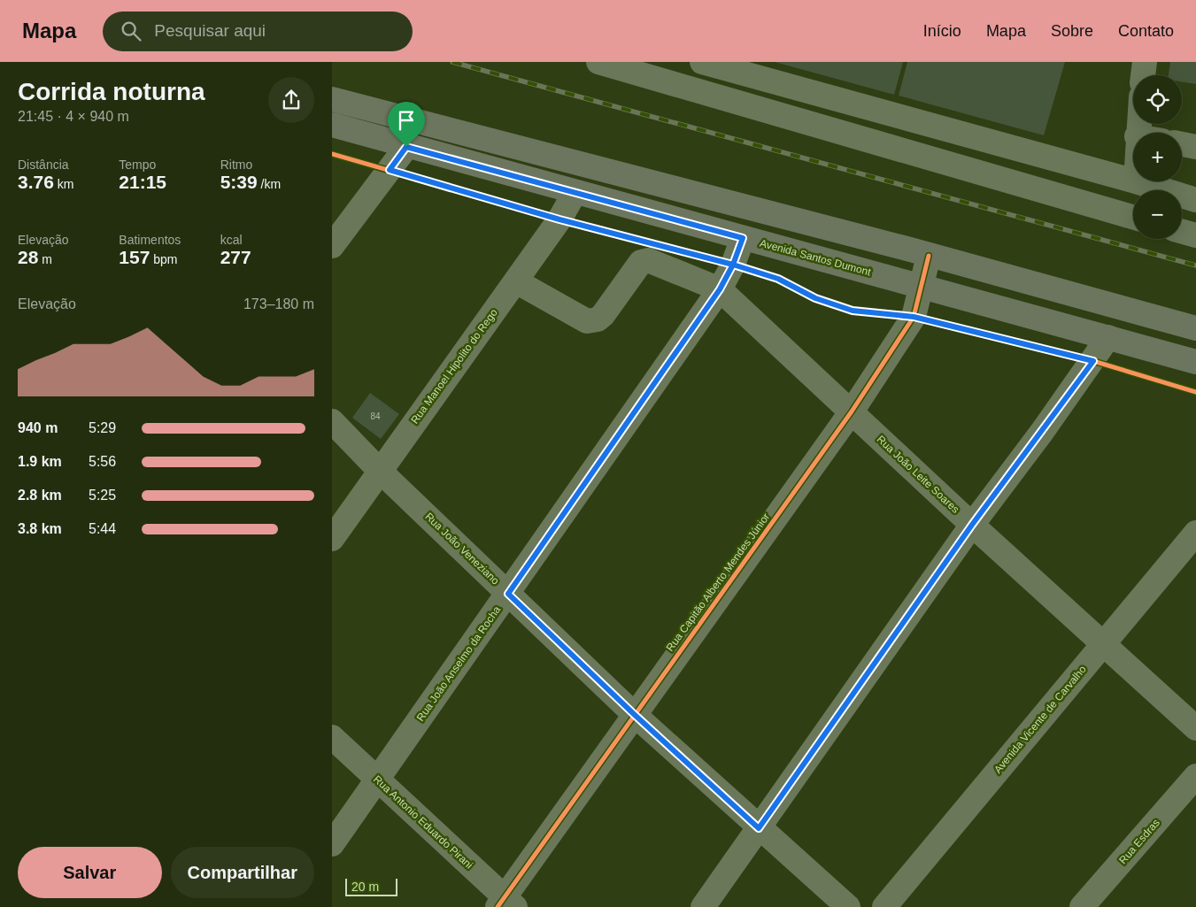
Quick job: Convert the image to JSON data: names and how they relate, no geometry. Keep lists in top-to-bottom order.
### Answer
{
  "streets": {
    "main road": ["Avenida Santos Dumont"],
    "street": [
      "Rua Manoel Hipolito do Rego",
      "Rua João Leite Soares",
      "Rua João Veneziano",
      "Rua Capitão Alberto Mendes Júnior",
      "Rua João Anselmo da Rocha",
      "Avenida Vicente de Carvalho",
      "Rua Antonio Eduardo Pirani",
      "Rua Esdras"
    ]
  },
  "crossings": [
    ["Avenida Santos Dumont", "Rua Manoel Hipolito do Rego"],
    ["Avenida Santos Dumont", "Rua Capitão Alberto Mendes Júnior"],
    ["Avenida Santos Dumont", "Rua João Anselmo da Rocha"],
    ["Rua Manoel Hipolito do Rego", "Rua João Veneziano"],
    ["Rua João Leite Soares", "Rua Capitão Alberto Mendes Júnior"],
    ["Rua João Leite Soares", "Rua João Anselmo da Rocha"],
    ["Rua João Leite Soares", "Avenida Vicente de Carvalho"],
    ["Rua João Veneziano", "Rua Capitão Alberto Mendes Júnior"],
    ["Rua João Veneziano", "Rua João Anselmo da Rocha"],
    ["Rua Capitão Alberto Mendes Júnior", "Rua Antonio Eduardo Pirani"],
    ["Rua João Anselmo da Rocha", "Rua Antonio Eduardo Pirani"]
  ],
  "house_numbers": ["84"],
  "scale_bar": "20 m",
  "page": {
    "header": "Mapa",
    "search": "Pesquisar aqui",
    "nav": [
      "Início",
      "Mapa",
      "Sobre",
      "Contato"
    ],
    "heading": ["Corrida noturna", "21:45 · 4 × 940 m"],
    "map_buttons": ["+", "−"],
    "stats": [
      ["Distância", "3.76 km"],
      ["Tempo", "21:15"],
      ["Ritmo", "5:39 /km"],
      ["Elevação", "28 m"],
      ["Batimentos", "157 bpm"],
      ["kcal", "277"]
    ],
    "chart": ["Elevação", "173–180 m"],
    "list": [
      {
        "name": "940 m",
        "note": "5:29"
      },
      {
        "name": "1.9 km",
        "note": "5:56"
      },
      {
        "name": "2.8 km",
        "note": "5:25"
      },
      {
        "name": "3.8 km",
        "note": "5:44"
      }
    ],
    "buttons": ["Salvar", "Compartilhar"],
    "scale": "20 m"
  }
}
